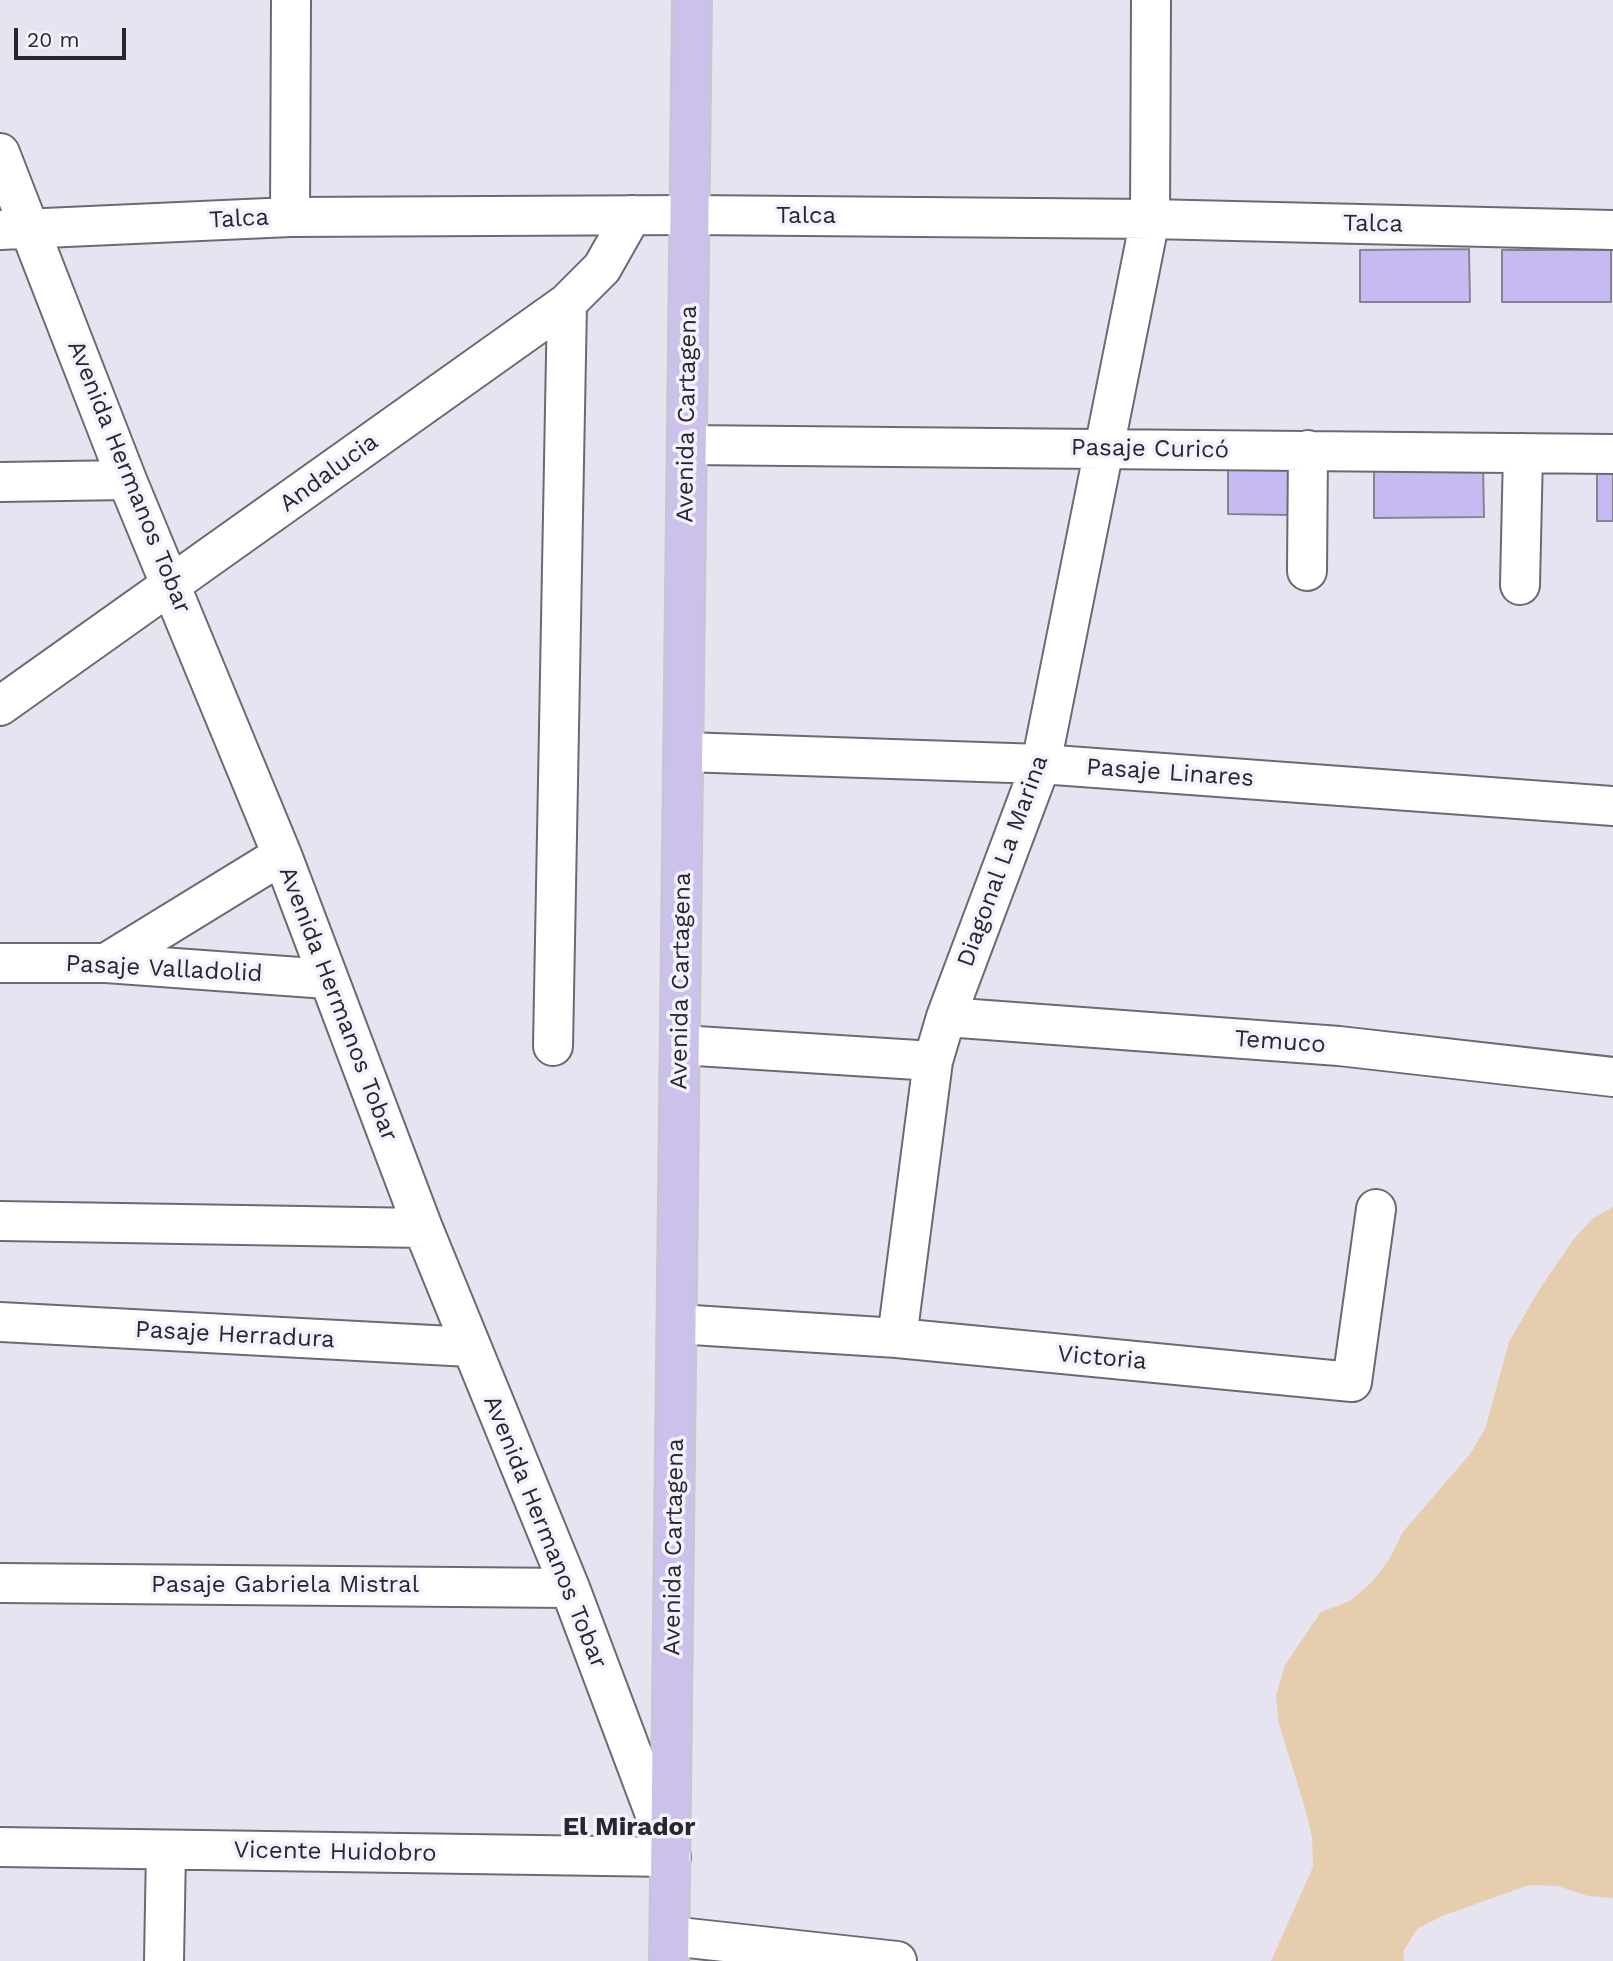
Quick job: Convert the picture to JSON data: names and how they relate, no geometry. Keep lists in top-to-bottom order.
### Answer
{
  "streets": {
    "main road": ["Avenida Cartagena"],
    "street": [
      "Talca",
      "Pasaje Curicó",
      "Andalucia",
      "Avenida Hermanos Tobar",
      "Pasaje Linares",
      "Diagonal La Marina",
      "Pasaje Valladolid",
      "Temuco",
      "Pasaje Herradura",
      "Victoria",
      "Pasaje Gabriela Mistral",
      "Vicente Huidobro"
    ]
  },
  "crossings": [
    ["Talca", "Avenida Cartagena"],
    ["Talca", "Andalucia"],
    ["Talca", "Avenida Hermanos Tobar"],
    ["Talca", "Diagonal La Marina"],
    ["Avenida Cartagena", "Pasaje Curicó"],
    ["Avenida Cartagena", "Avenida Hermanos Tobar"],
    ["Avenida Cartagena", "Pasaje Linares"],
    ["Avenida Cartagena", "Victoria"],
    ["Avenida Cartagena", "Vicente Huidobro"],
    ["Pasaje Curicó", "Diagonal La Marina"],
    ["Andalucia", "Avenida Hermanos Tobar"],
    ["Avenida Hermanos Tobar", "Pasaje Valladolid"],
    ["Avenida Hermanos Tobar", "Pasaje Herradura"],
    ["Avenida Hermanos Tobar", "Pasaje Gabriela Mistral"],
    ["Avenida Hermanos Tobar", "Vicente Huidobro"],
    ["Pasaje Linares", "Diagonal La Marina"],
    ["Diagonal La Marina", "Temuco"],
    ["Diagonal La Marina", "Victoria"]
  ],
  "districts": ["El Mirador"],
  "scale_bar": "20 m"
}
